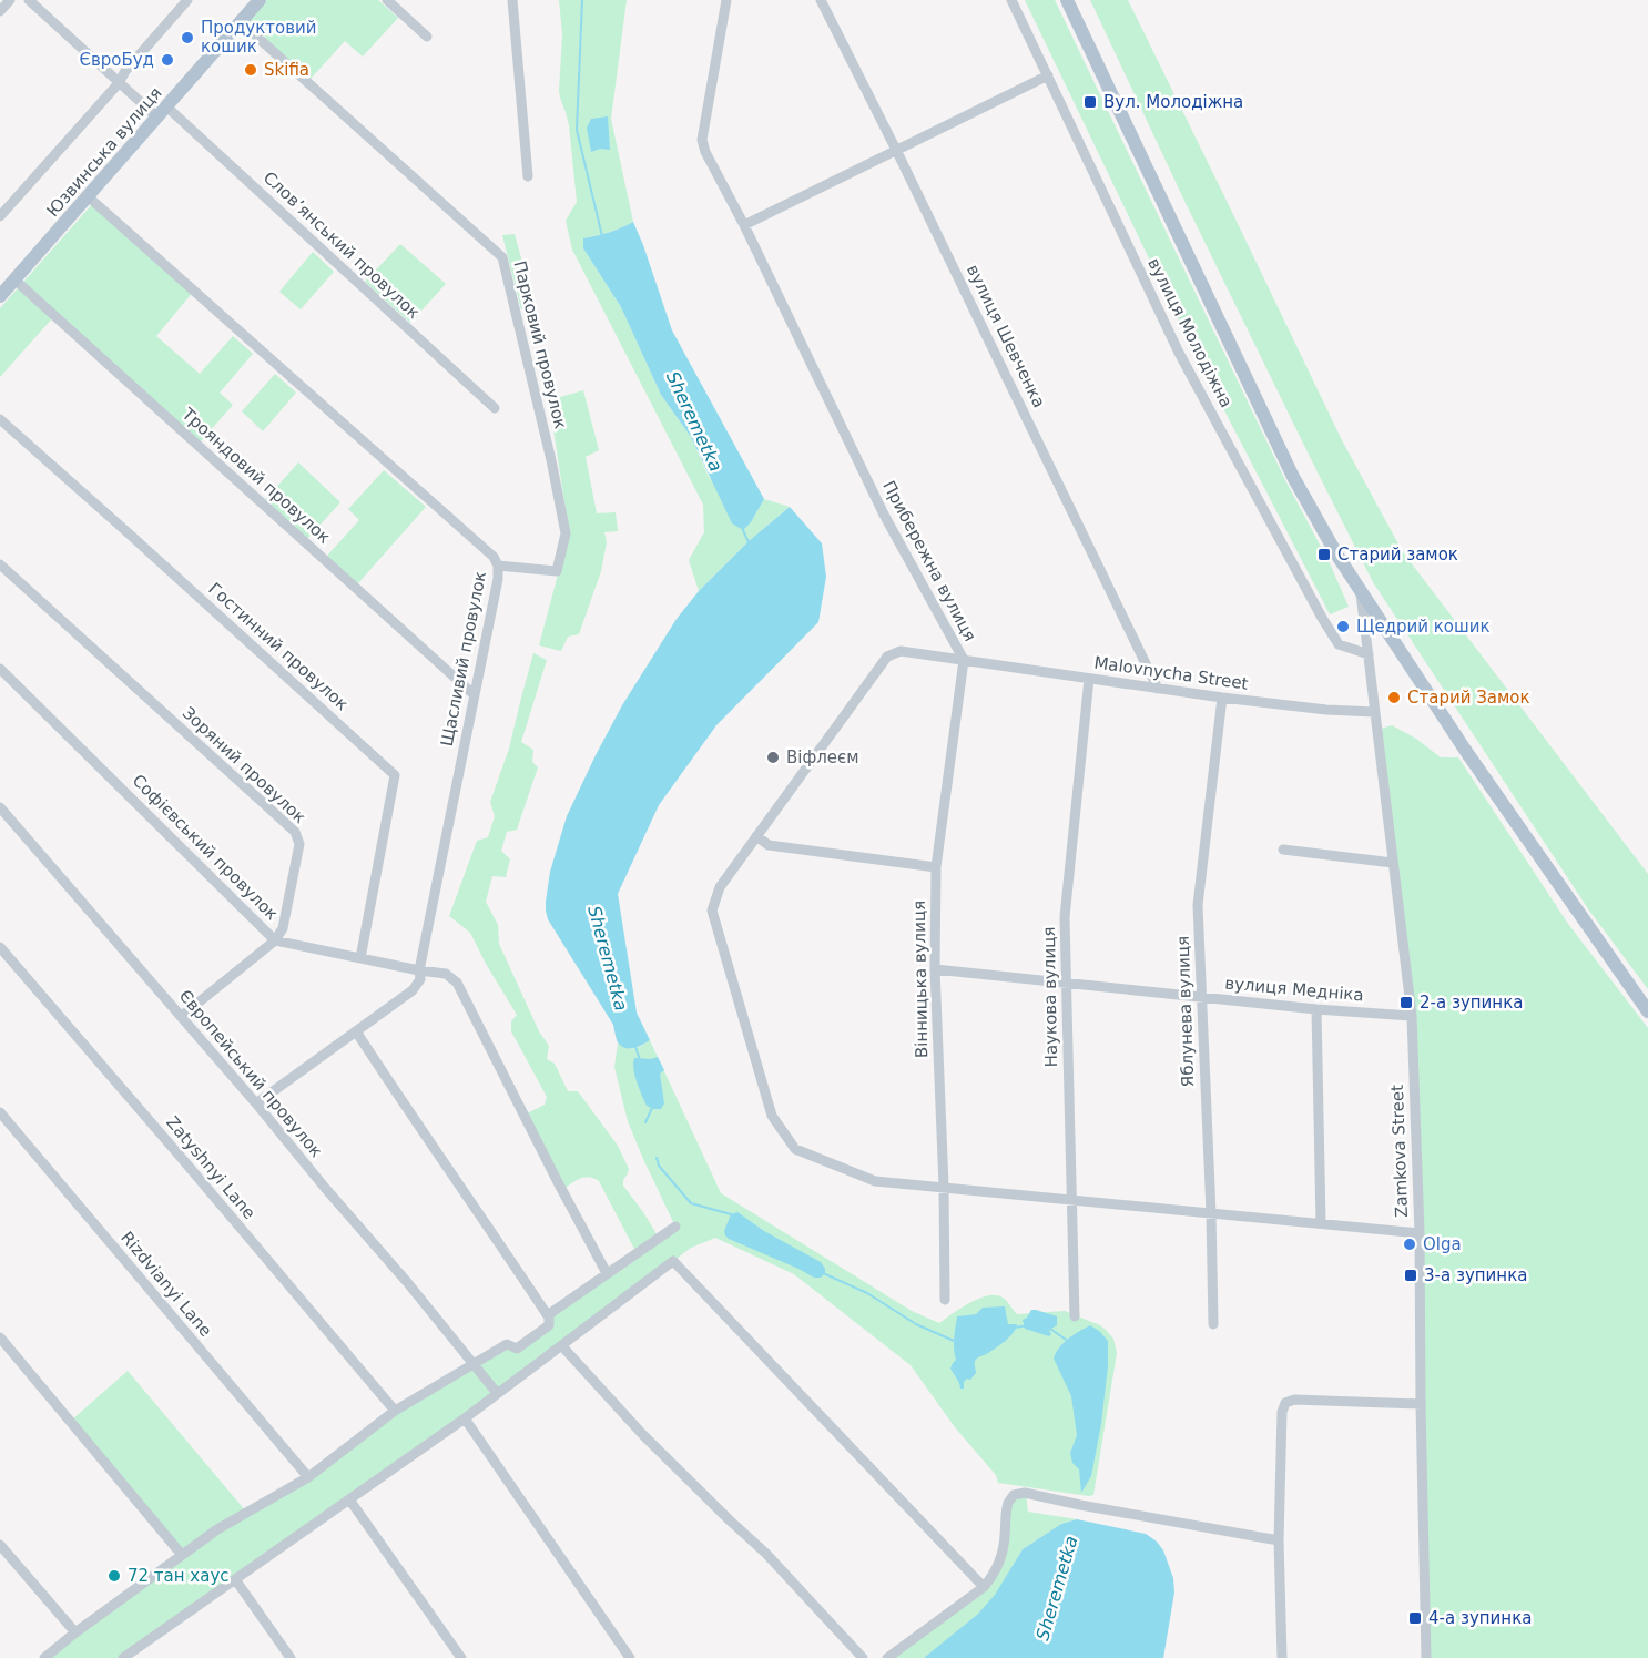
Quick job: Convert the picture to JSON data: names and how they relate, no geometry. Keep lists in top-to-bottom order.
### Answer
{
  "streets": {
    "main road": ["Юзвинська вулиця"],
    "street": [
      "Словʼянський провулок",
      "вулиця Молодіжна",
      "вулиця Шевченка",
      "Парковий провулок",
      "Трояндовий провулок",
      "Прибережна вулиця",
      "Гостинний провулок",
      "Щасливий провулок",
      "Malovnycha Street",
      "Зоряний провулок",
      "Софієвський провулок",
      "Вінницька вулиця",
      "вулиця Медніка",
      "Наукова вулиця",
      "Яблунева вулиця",
      "Європейський провулок",
      "Zamkova Street",
      "Zatyshnyi Lane",
      "Rizdvianyi Lane"
    ]
  },
  "crossings": [
    ["Юзвинська вулиця", "Словʼянський провулок"],
    ["Юзвинська вулиця", "Парковий провулок"],
    ["Юзвинська вулиця", "Трояндовий провулок"],
    ["Юзвинська вулиця", "Щасливий провулок"],
    ["вулиця Молодіжна", "Zamkova Street"],
    ["вулиця Шевченка", "Malovnycha Street"],
    ["Парковий провулок", "Щасливий провулок"],
    ["Трояндовий провулок", "Щасливий провулок"],
    ["Прибережна вулиця", "Malovnycha Street"],
    ["Прибережна вулиця", "Вінницька вулиця"],
    ["Прибережна вулиця", "Наукова вулиця"],
    ["Прибережна вулиця", "Яблунева вулиця"],
    ["Прибережна вулиця", "Zamkova Street"],
    ["Гостинний провулок", "Софієвський провулок"],
    ["Щасливий провулок", "Софієвський провулок"],
    ["Щасливий провулок", "Європейський провулок"],
    ["Malovnycha Street", "Вінницька вулиця"],
    ["Malovnycha Street", "Наукова вулиця"],
    ["Malovnycha Street", "Яблунева вулиця"],
    ["Malovnycha Street", "Zamkova Street"],
    ["Зоряний провулок", "Софієвський провулок"],
    ["Вінницька вулиця", "вулиця Медніка"],
    ["вулиця Медніка", "Наукова вулиця"],
    ["вулиця Медніка", "Яблунева вулиця"],
    ["вулиця Медніка", "Zamkova Street"]
  ],
  "water": ["Sheremetka"],
  "places": {
    "other": [
      "Продуктовий кошик",
      "ЄвроБуд",
      "Skifia",
      "Щедрий кошик",
      "Старий Замок",
      "Віфлеєм",
      "Olga",
      "72 тан хаус"
    ],
    "transit": [
      "Вул. Молодіжна",
      "Старий замок",
      "2-а зупинка",
      "3-а зупинка",
      "4-а зупинка"
    ]
  }
}
